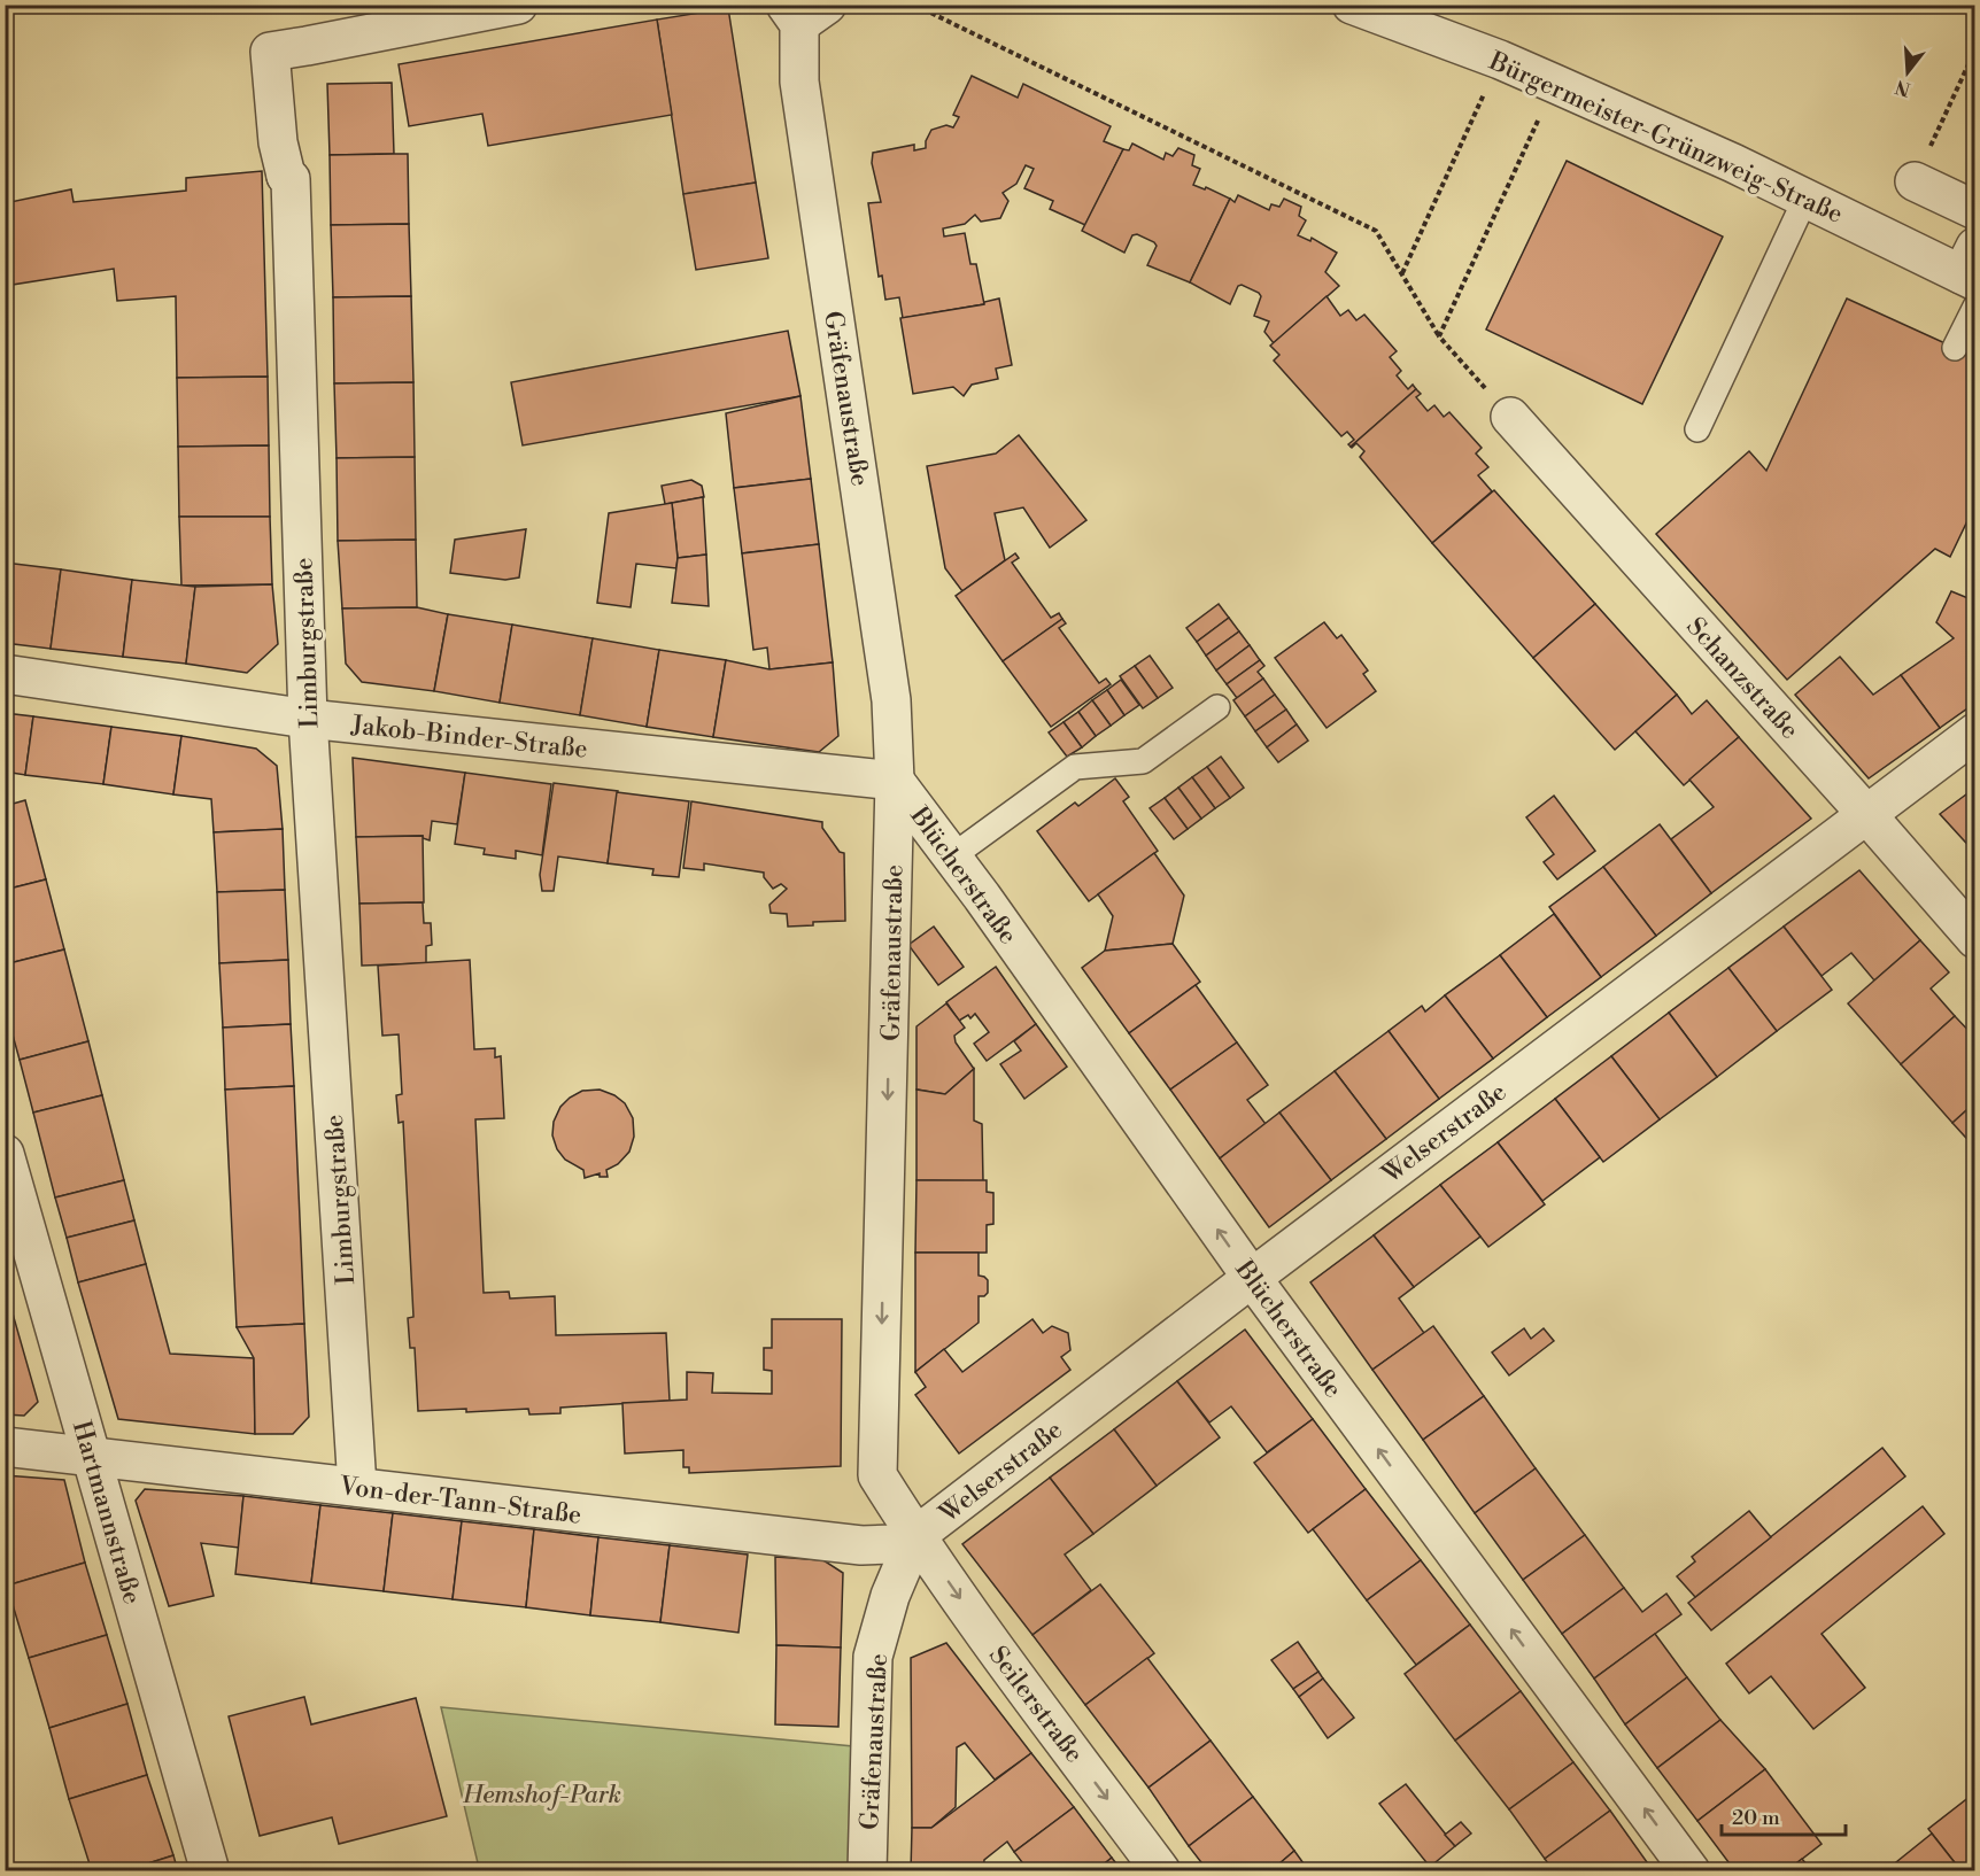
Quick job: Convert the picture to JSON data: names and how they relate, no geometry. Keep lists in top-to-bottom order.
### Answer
{
  "streets": {
    "street": [
      "Bürgermeister-Grünzweig-Straße",
      "Gräfenaustraße",
      "Limburgstraße",
      "Schanzstraße",
      "Jakob-Binder-Straße",
      "Blücherstraße",
      "Welserstraße",
      "Von-der-Tann-Straße",
      "Hartmannstraße",
      "Seilerstraße"
    ]
  },
  "crossings": [
    ["Gräfenaustraße", "Jakob-Binder-Straße"],
    ["Gräfenaustraße", "Blücherstraße"],
    ["Gräfenaustraße", "Welserstraße"],
    ["Gräfenaustraße", "Von-der-Tann-Straße"],
    ["Gräfenaustraße", "Seilerstraße"],
    ["Limburgstraße", "Jakob-Binder-Straße"],
    ["Limburgstraße", "Von-der-Tann-Straße"],
    ["Schanzstraße", "Welserstraße"],
    ["Jakob-Binder-Straße", "Blücherstraße"],
    ["Blücherstraße", "Welserstraße"],
    ["Welserstraße", "Von-der-Tann-Straße"],
    ["Welserstraße", "Seilerstraße"],
    ["Von-der-Tann-Straße", "Hartmannstraße"],
    ["Von-der-Tann-Straße", "Seilerstraße"]
  ],
  "one_way": ["Gräfenaustraße", "Blücherstraße", "Seilerstraße"],
  "parks": ["Hemshof-Park"],
  "scale_bar": "20 m",
  "north": "bottom"
}
